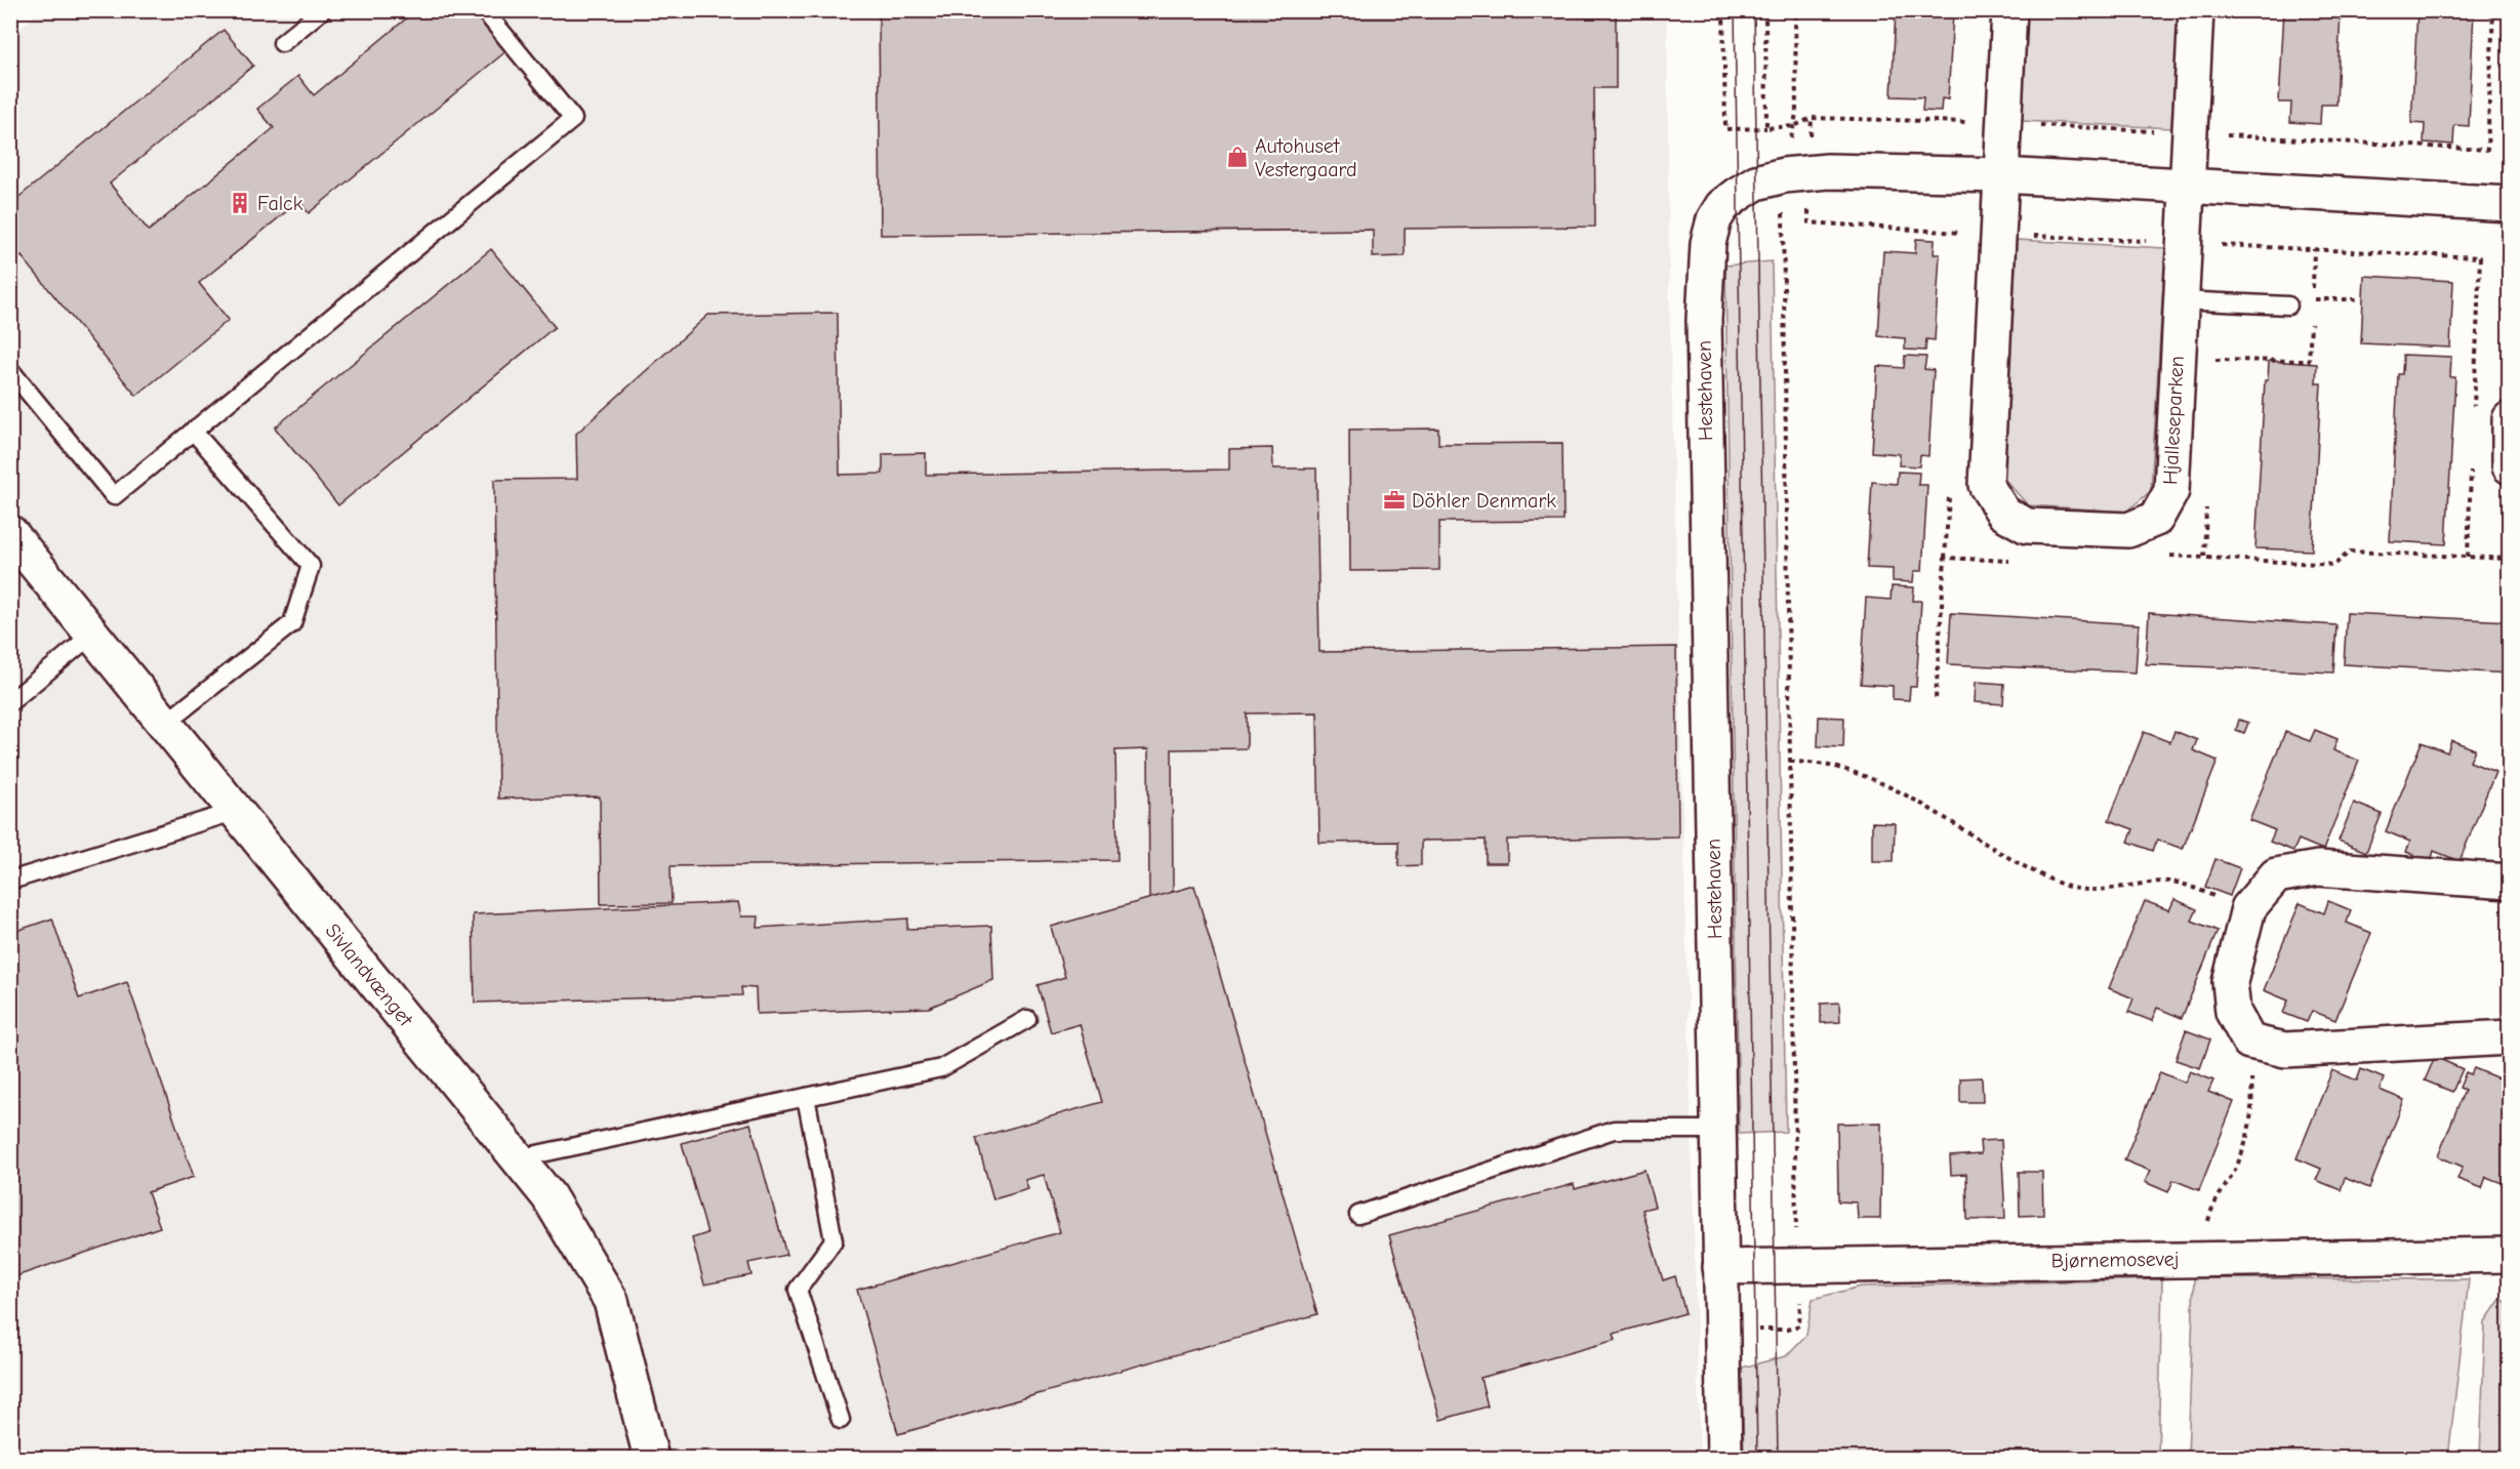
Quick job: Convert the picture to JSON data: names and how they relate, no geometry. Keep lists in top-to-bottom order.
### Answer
{
  "streets": {
    "street": [
      "Hestehaven",
      "Hjalleseparken",
      "Sivlandvænget",
      "Bjørnemosevej"
    ]
  },
  "crossings": [
    ["Hestehaven", "Bjørnemosevej"]
  ],
  "places": {
    "shop": ["Autohuset Vestergaard"],
    "building": ["Falck"],
    "office": ["Döhler Denmark"]
  }
}
